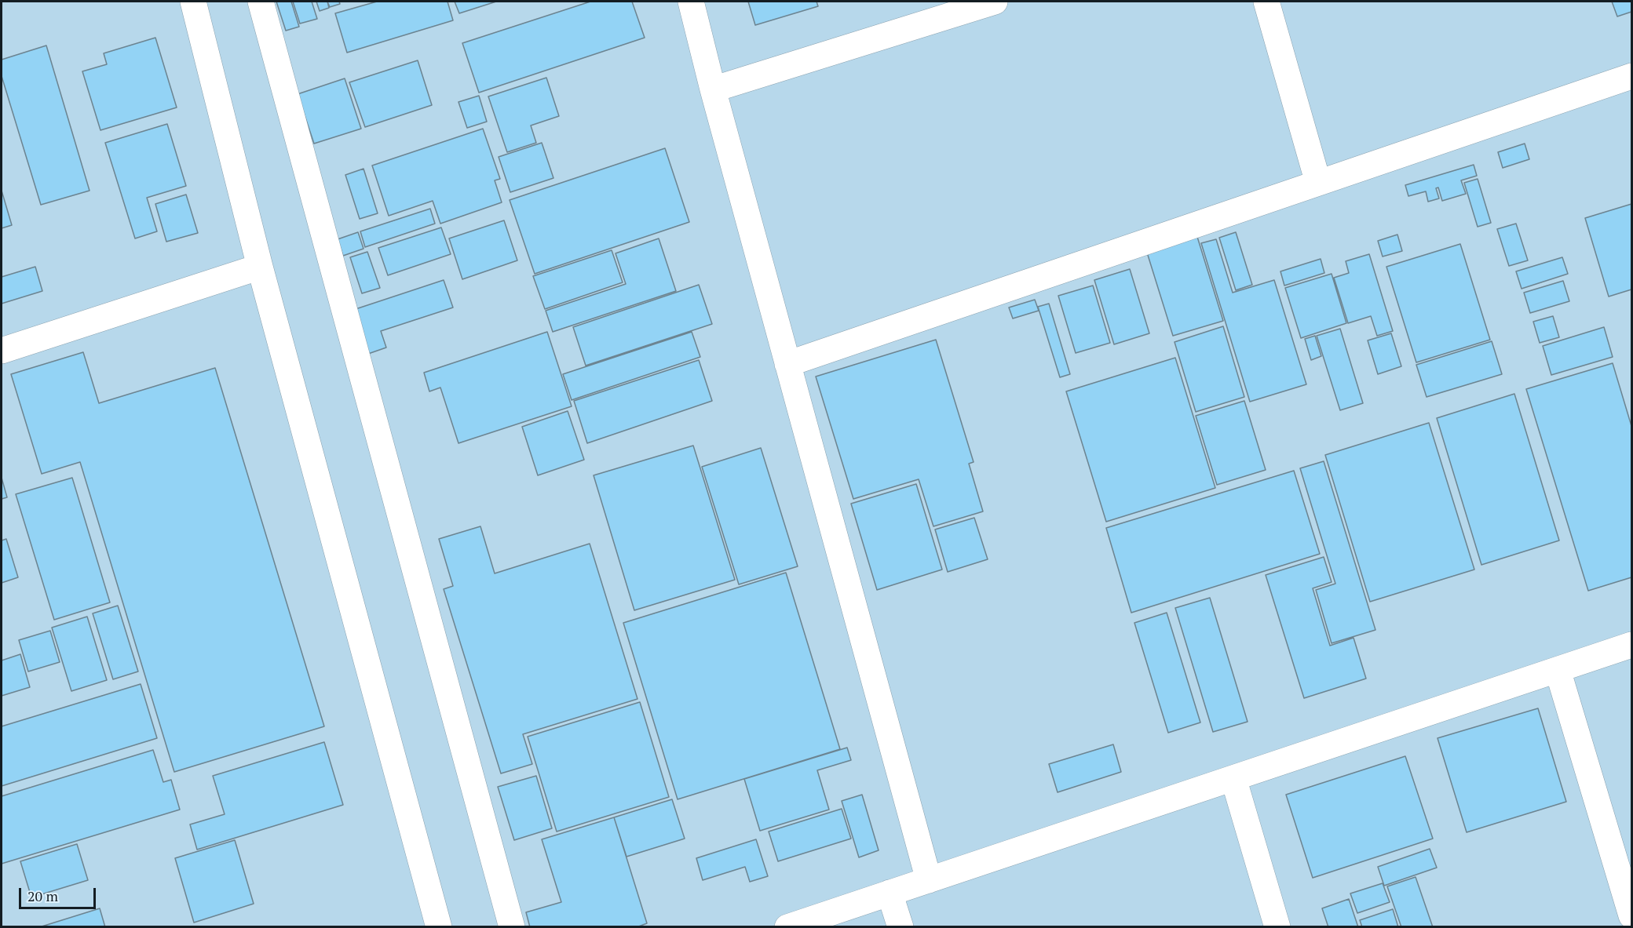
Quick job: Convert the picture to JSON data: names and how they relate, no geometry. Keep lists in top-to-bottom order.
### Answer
{
  "scale_bar": "20 m"
}
